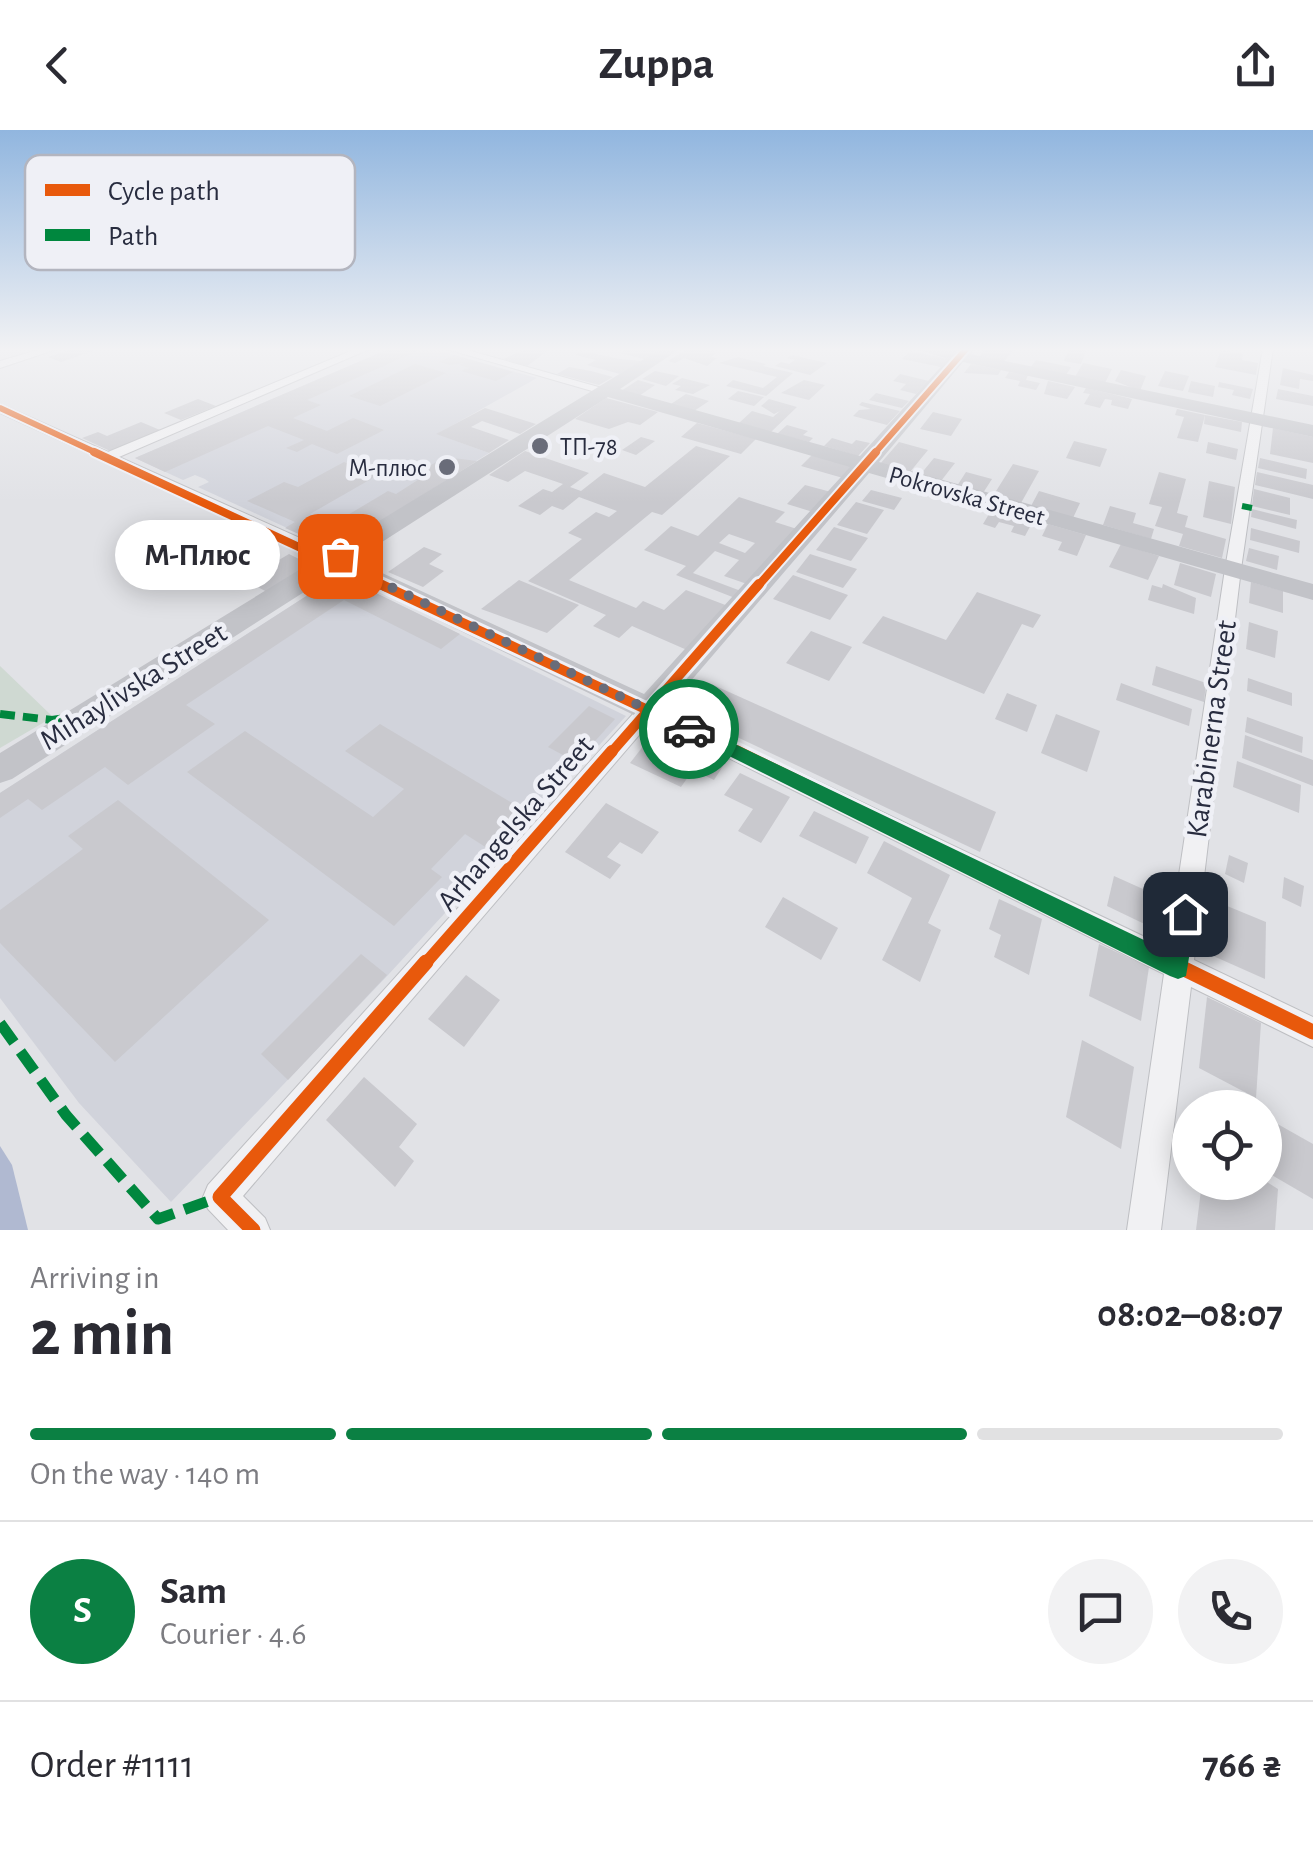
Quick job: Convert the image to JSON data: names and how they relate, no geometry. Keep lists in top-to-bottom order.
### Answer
{
  "streets": {
    "street": [
      "Pokrovska Street",
      "Mihaylivska Street",
      "Karabinerna Street",
      "Arhangelska Street"
    ]
  },
  "crossings": [
    ["Pokrovska Street", "Karabinerna Street"],
    ["Pokrovska Street", "Arhangelska Street"]
  ],
  "places": ["ТП-78", "М-плюс", "М-Плюс"],
  "legend": ["Cycle path", "Path"],
  "page": {
    "header": "Zuppa",
    "bubble": "М-Плюс",
    "heading": ["2 min", "Arriving in", "08:02–08:07"],
    "panel": [
      "Sam",
      "Courier · 4.6",
      "Order #1111",
      "766 ₴"
    ],
    "bar": "On the way · 140 m",
    "round": "S"
  }
}
